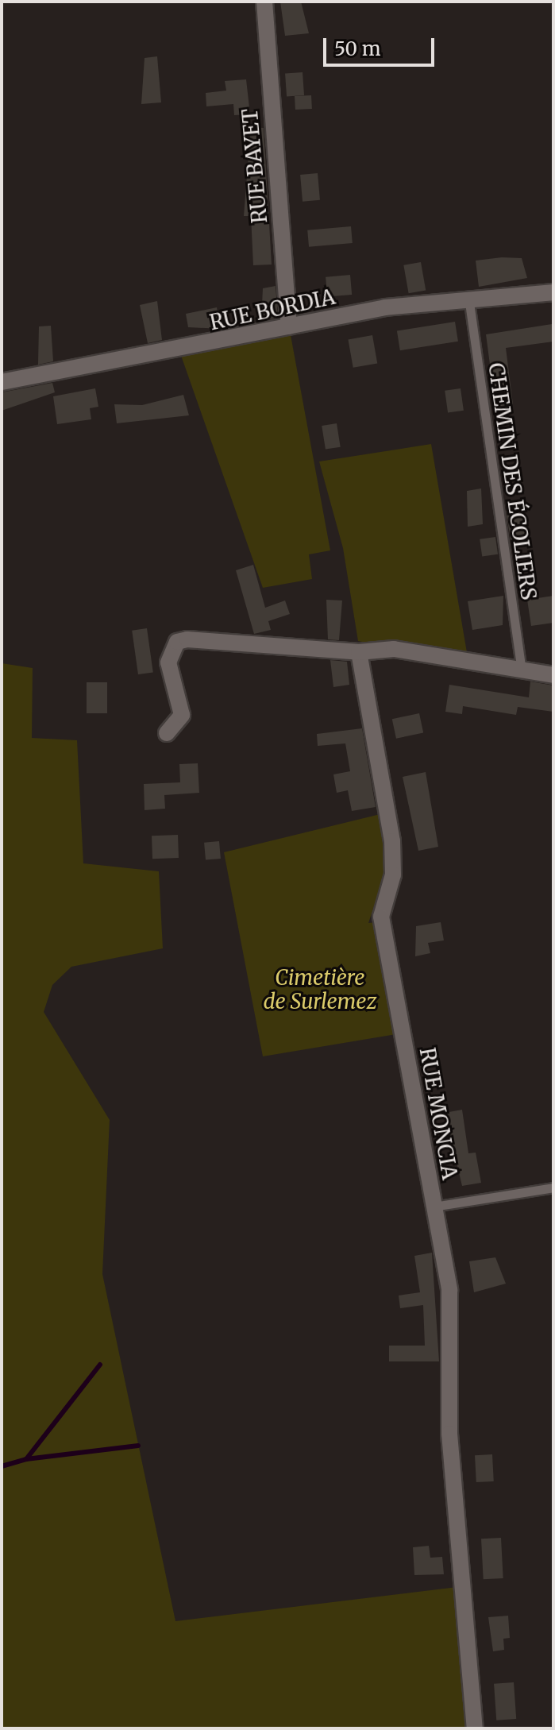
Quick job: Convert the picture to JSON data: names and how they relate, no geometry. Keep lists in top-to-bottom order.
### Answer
{
  "streets": {
    "street": ["RUE BAYET", "RUE BORDIA", "RUE MONCIA"],
    "lane": ["CHEMIN DES ÉCOLIERS"]
  },
  "crossings": [
    ["RUE BAYET", "RUE BORDIA"],
    ["RUE BORDIA", "CHEMIN DES ÉCOLIERS"]
  ],
  "parks": ["Cimetière de Surlemez"],
  "scale_bar": "50 m"
}
